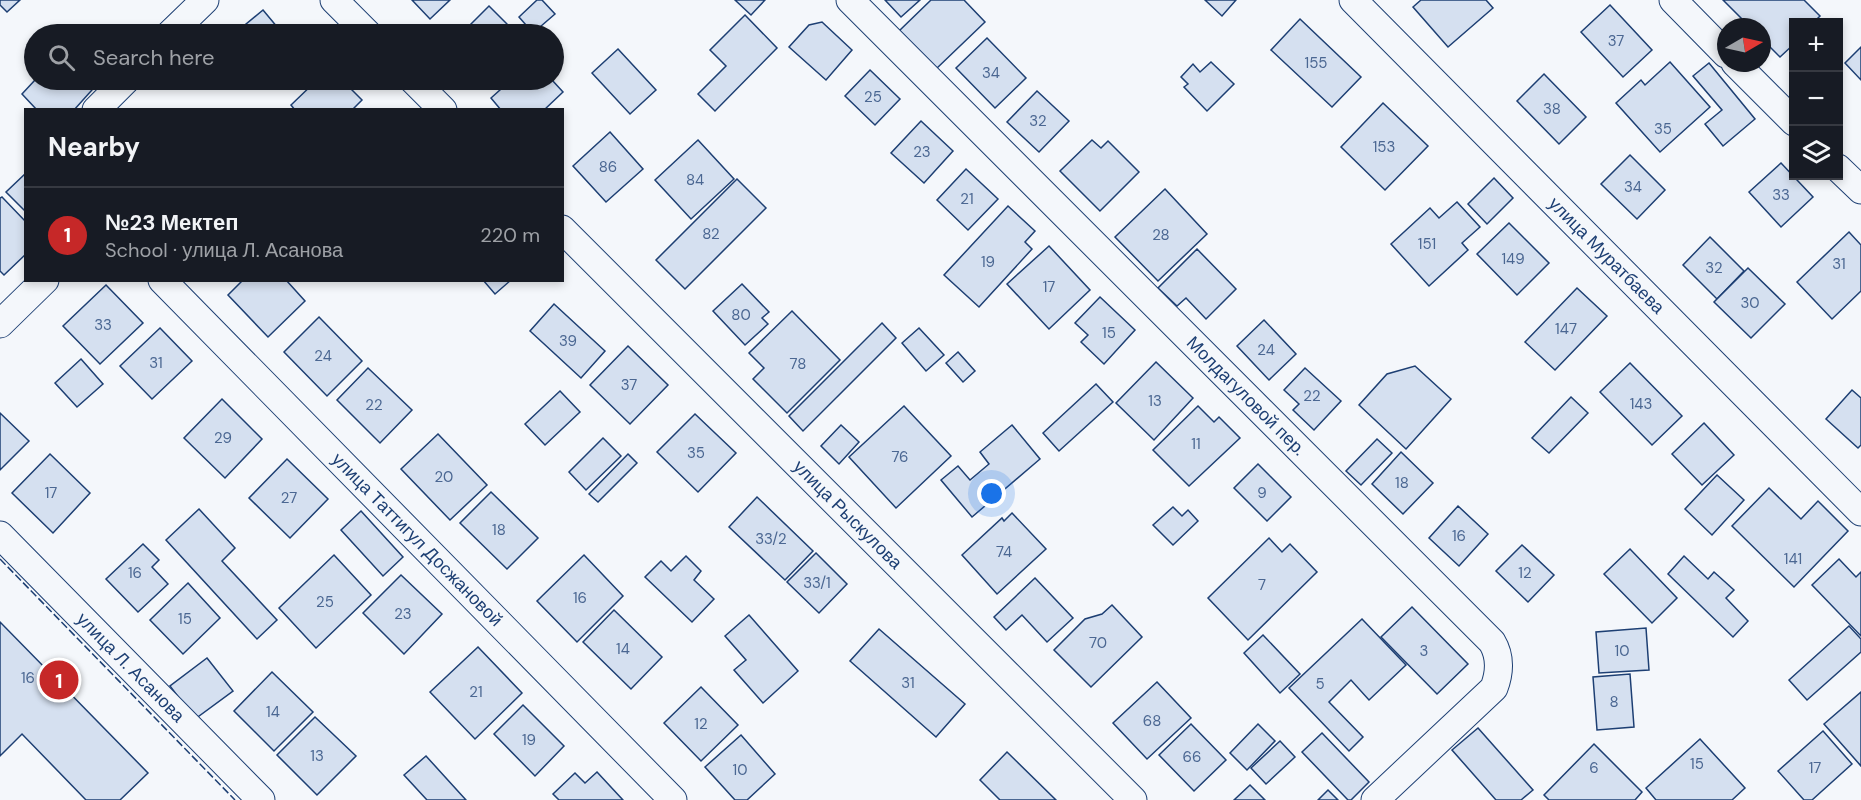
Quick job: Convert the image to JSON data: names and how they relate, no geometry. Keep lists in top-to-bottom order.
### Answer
{
  "streets": {
    "street": [
      "улица Муратбаева",
      "Молдагуловой пер.",
      "улица Рыскулова",
      "улица Таттигул Досжановой",
      "улица Л. Асанова"
    ]
  },
  "house_numbers": [
    "37",
    "155",
    "34",
    "25",
    "38",
    "32",
    "35",
    "153",
    "23",
    "86",
    "84",
    "34",
    "33",
    "21",
    "82",
    "28",
    "151",
    "149",
    "19",
    "31",
    "32",
    "17",
    "30",
    "80",
    "33",
    "147",
    "15",
    "39",
    "24",
    "24",
    "31",
    "78",
    "37",
    "22",
    "13",
    "143",
    "22",
    "29",
    "11",
    "35",
    "76",
    "20",
    "18",
    "17",
    "9",
    "27",
    "18",
    "16",
    "33/2",
    "74",
    "141",
    "16",
    "12",
    "33/1",
    "7",
    "16",
    "25",
    "23",
    "15",
    "70",
    "14",
    "3",
    "10",
    "16",
    "31",
    "5",
    "21",
    "8",
    "14",
    "68",
    "12",
    "19",
    "13",
    "66",
    "15",
    "6",
    "17",
    "10"
  ],
  "north": "right",
  "page": {
    "map_buttons": ["+", "−"],
    "search": "Search here",
    "heading": "Nearby",
    "list": [
      {
        "mark": "1",
        "name": "№23 Мектеп",
        "note": "School · улица Л. Асанова",
        "value": "220 m"
      }
    ],
    "pins": "1"
  }
}
